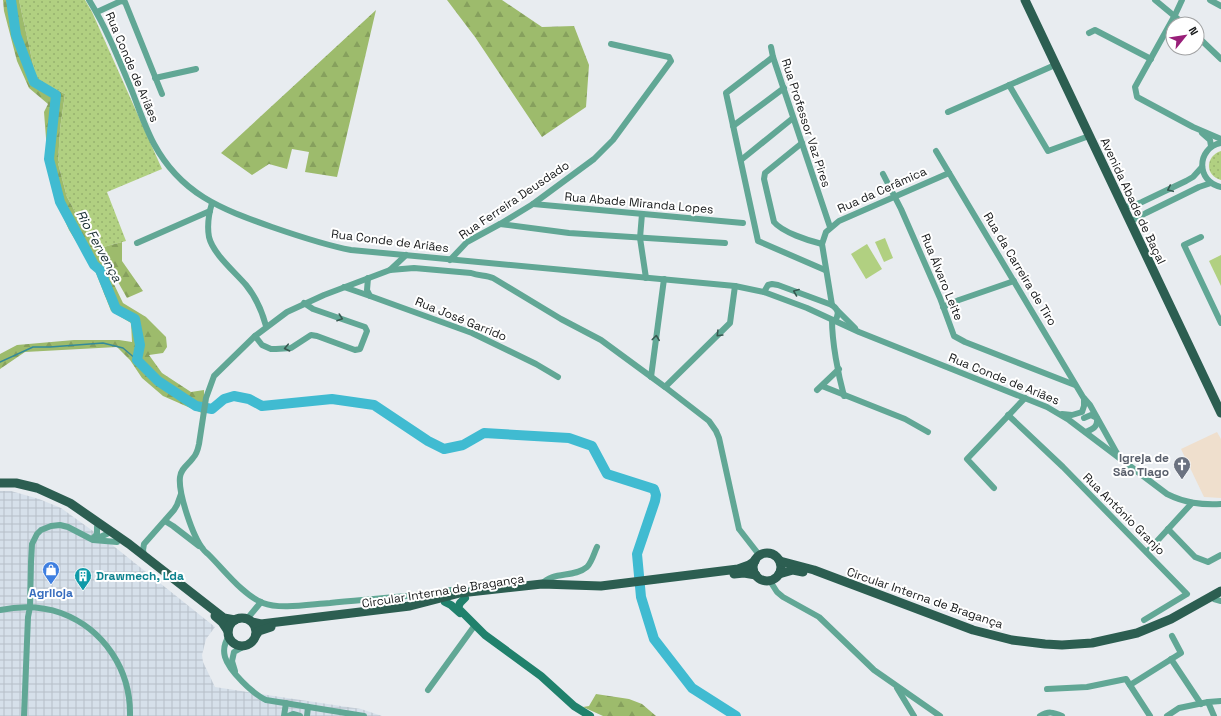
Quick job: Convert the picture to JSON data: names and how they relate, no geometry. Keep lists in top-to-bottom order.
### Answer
{
  "streets": {
    "main road": ["Avenida Abade de Baçal", "Circular Interna de Bragança"],
    "street": [
      "Rua Conde de Ariães",
      "Rua Professor Vaz Pires",
      "Rua da Cerâmica",
      "Rua Ferreira Deusdado",
      "Rua Abade Miranda Lopes",
      "Rua da Carreira de Tiro",
      "Rua Álvaro Leite",
      "Rua José Garrido",
      "Rua António Granjo"
    ]
  },
  "crossings": [
    ["Rua Conde de Ariães", "Rua Ferreira Deusdado"],
    ["Rua Conde de Ariães", "Rua da Carreira de Tiro"],
    ["Rua Professor Vaz Pires", "Rua da Cerâmica"],
    ["Rua da Cerâmica", "Rua da Carreira de Tiro"],
    ["Rua da Cerâmica", "Rua Álvaro Leite"],
    ["Rua Ferreira Deusdado", "Rua Abade Miranda Lopes"],
    ["Rua da Carreira de Tiro", "Rua Álvaro Leite"],
    ["Rua António Granjo", "Circular Interna de Bragança"]
  ],
  "water": ["Rio Fervença"],
  "places": {
    "church": ["Igreja de São Tiago"],
    "shop": ["Agriloja"],
    "building": ["Drawmech, Lda"]
  },
  "north": "top right"
}
